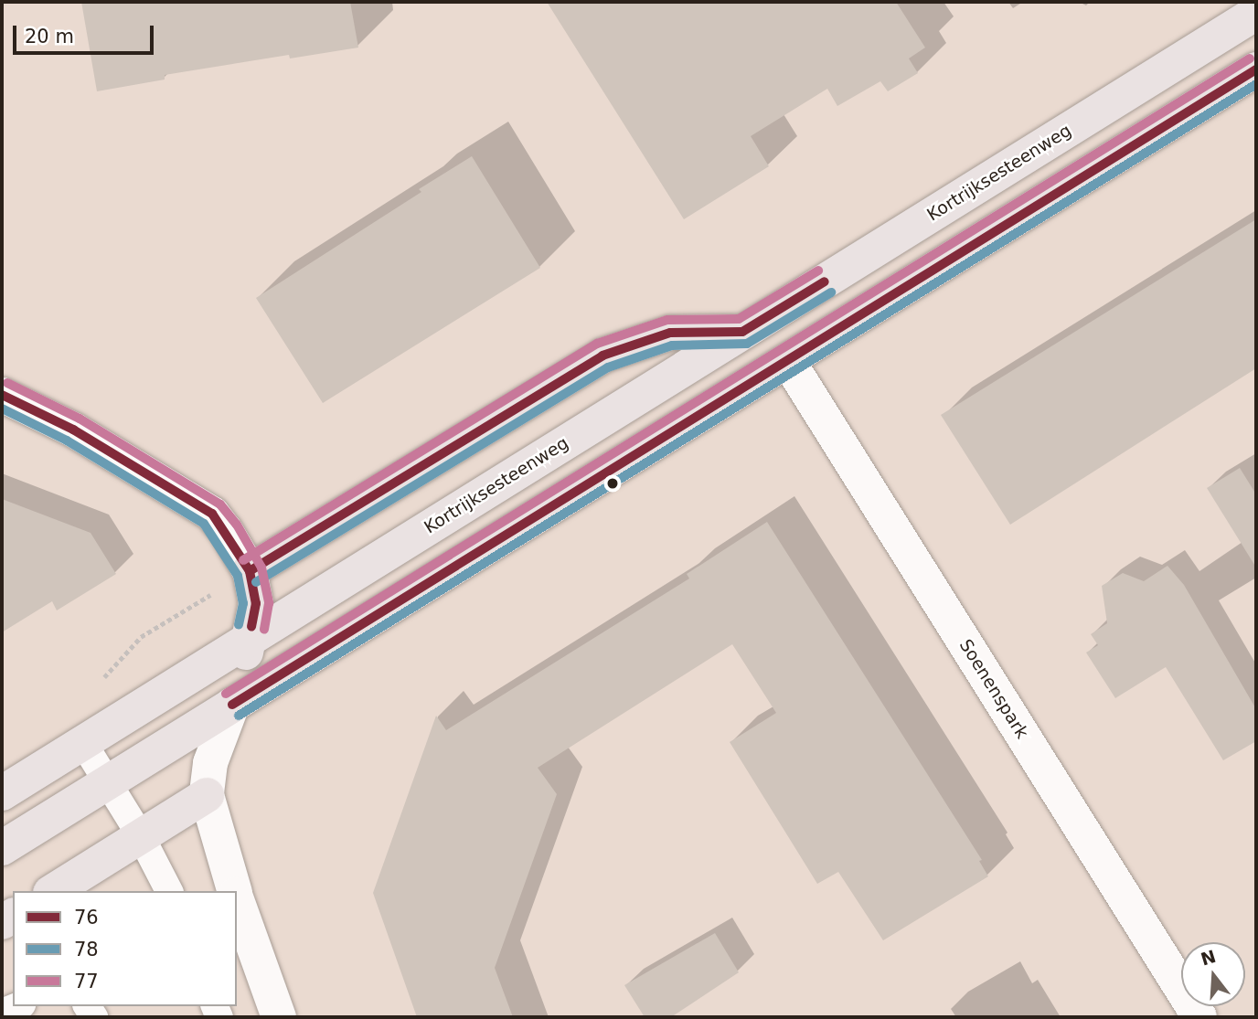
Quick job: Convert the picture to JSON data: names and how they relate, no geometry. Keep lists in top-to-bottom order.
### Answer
{
  "streets": {
    "main road": ["Kortrijksesteenweg"],
    "street": ["Soenenspark"]
  },
  "lines": ["transit line 77", "transit line 76", "transit line 78"],
  "legend": ["76", "78", "77"],
  "scale_bar": "20 m",
  "north": "top"
}
